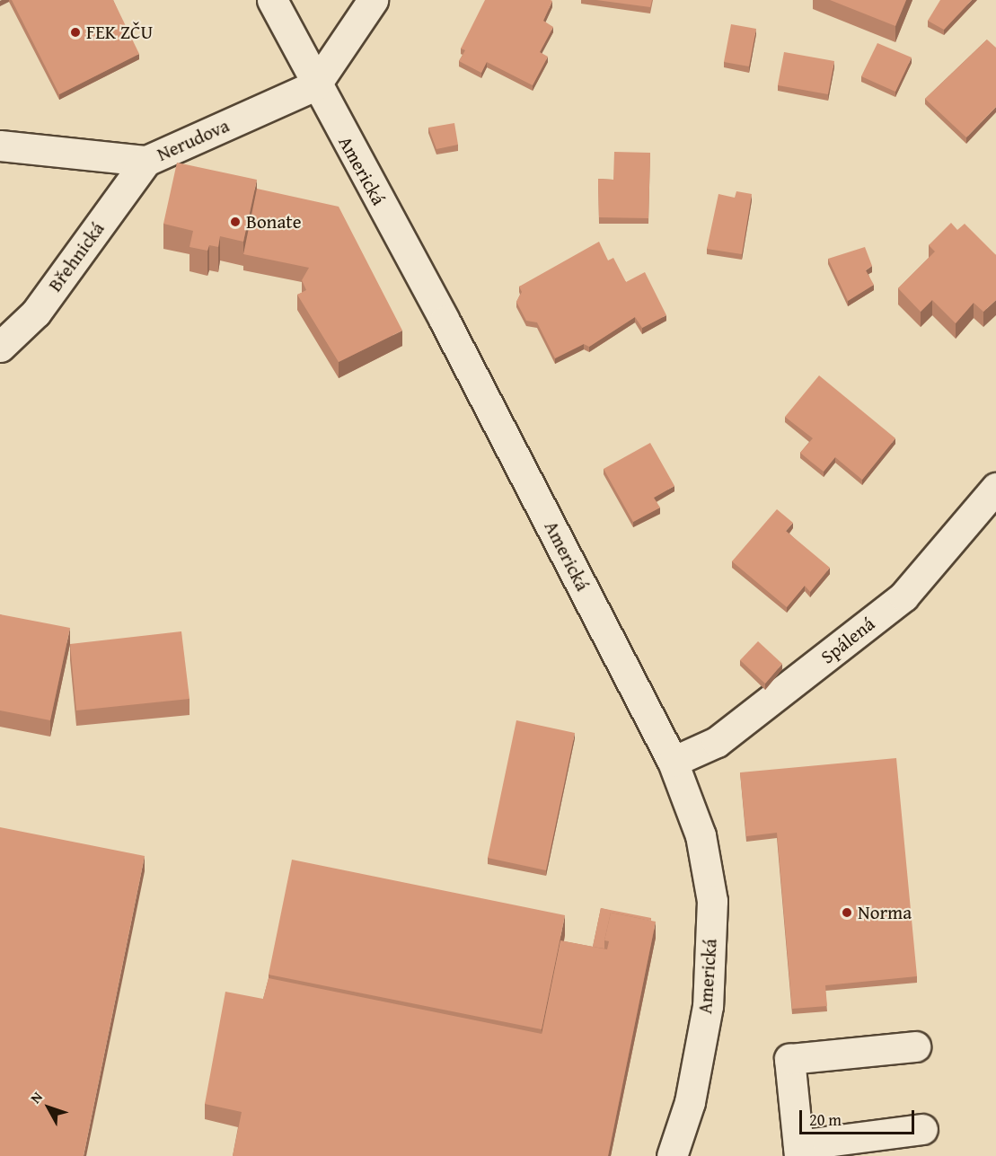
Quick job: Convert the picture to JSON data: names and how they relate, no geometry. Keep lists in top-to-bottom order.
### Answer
{
  "streets": {
    "street": [
      "Nerudova",
      "Americká",
      "Břehnická",
      "Spálená"
    ]
  },
  "crossings": [
    ["Nerudova", "Americká"],
    ["Nerudova", "Břehnická"],
    ["Americká", "Spálená"]
  ],
  "places": ["FEK ZČU", "Bonate", "Norma"],
  "scale_bar": "20 m",
  "north": "top left"
}
